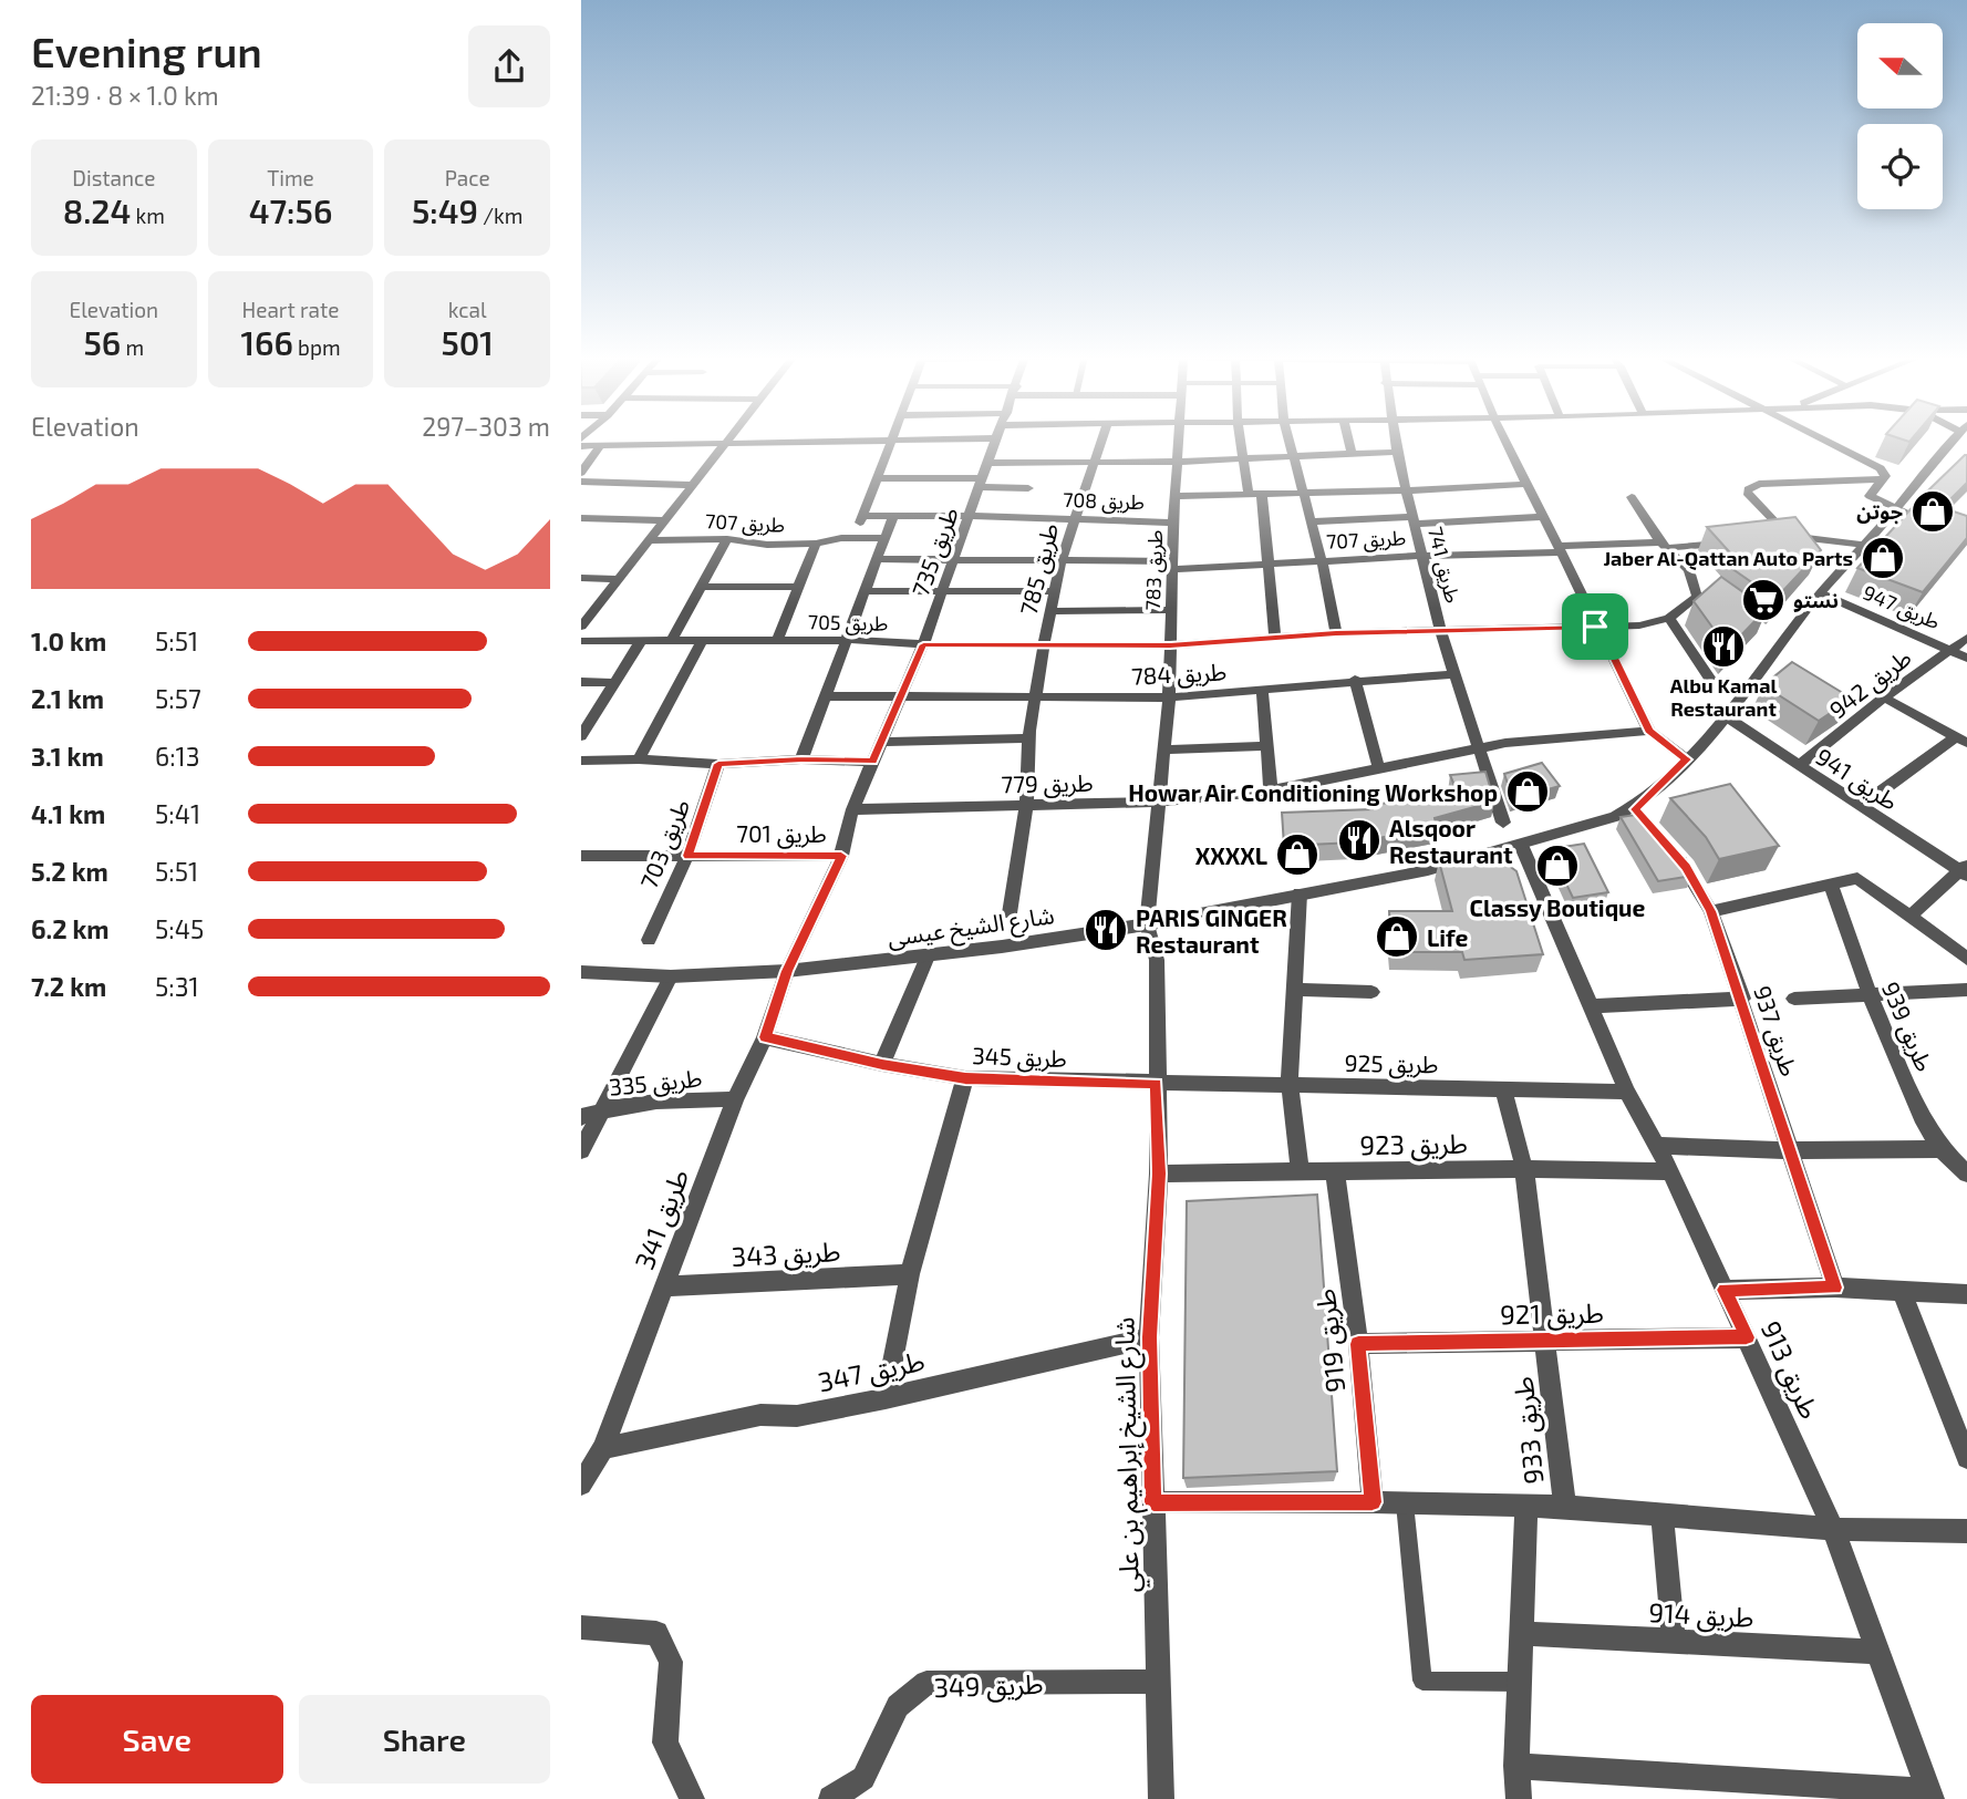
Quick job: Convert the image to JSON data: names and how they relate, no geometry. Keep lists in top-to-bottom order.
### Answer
{
  "streets": {
    "street": [
      "طريق 708",
      "طريق 707",
      "طريق 735",
      "طريق 741",
      "طريق 785",
      "طريق 783",
      "طريق 947",
      "طريق 705",
      "طريق 784",
      "طريق 942",
      "طريق 941",
      "طريق 779",
      "طريق 701",
      "طريق 703",
      "شارع الشيخ عيسى",
      "طريق 939",
      "طريق 937",
      "طريق 345",
      "طريق 925",
      "طريق 335",
      "طريق 923",
      "طريق 341",
      "طريق 343",
      "طريق 921",
      "طريق 919",
      "طريق 913",
      "طريق 347",
      "طريق 933",
      "شارع الشيخ إبراهيم بن علي",
      "طريق 914",
      "طريق 349"
    ]
  },
  "crossings": [
    ["طريق 708", "طريق 735"],
    ["طريق 708", "طريق 785"],
    ["طريق 708", "طريق 783"],
    ["طريق 707", "طريق 735"],
    ["طريق 707", "طريق 741"],
    ["طريق 707", "طريق 785"],
    ["طريق 707", "طريق 783"],
    ["طريق 735", "طريق 705"],
    ["طريق 735", "طريق 784"],
    ["طريق 735", "طريق 779"],
    ["طريق 735", "طريق 701"],
    ["طريق 735", "شارع الشيخ عيسى"],
    ["طريق 735", "طريق 341"],
    ["طريق 741", "طريق 705"],
    ["طريق 741", "طريق 784"],
    ["طريق 741", "طريق 779"],
    ["طريق 785", "طريق 705"],
    ["طريق 785", "طريق 784"],
    ["طريق 785", "طريق 779"],
    ["طريق 783", "طريق 705"],
    ["طريق 783", "طريق 784"],
    ["طريق 783", "طريق 779"],
    ["طريق 783", "شارع الشيخ عيسى"],
    ["طريق 783", "شارع الشيخ إبراهيم بن علي"],
    ["طريق 947", "طريق 942"],
    ["طريق 947", "شارع الشيخ عيسى"],
    ["طريق 942", "طريق 941"],
    ["طريق 941", "شارع الشيخ عيسى"],
    ["طريق 701", "طريق 703"],
    ["شارع الشيخ عيسى", "طريق 341"],
    ["شارع الشيخ عيسى", "طريق 913"],
    ["شارع الشيخ عيسى", "شارع الشيخ إبراهيم بن علي"],
    ["طريق 345", "طريق 925"],
    ["طريق 345", "طريق 341"],
    ["طريق 345", "شارع الشيخ إبراهيم بن علي"],
    ["طريق 925", "طريق 913"],
    ["طريق 925", "طريق 933"],
    ["طريق 925", "شارع الشيخ إبراهيم بن علي"],
    ["طريق 335", "طريق 341"],
    ["طريق 923", "طريق 919"],
    ["طريق 923", "طريق 913"],
    ["طريق 923", "طريق 933"],
    ["طريق 923", "شارع الشيخ إبراهيم بن علي"],
    ["طريق 341", "طريق 343"],
    ["طريق 341", "طريق 347"],
    ["طريق 921", "طريق 919"],
    ["طريق 921", "طريق 913"],
    ["طريق 921", "طريق 933"],
    ["طريق 913", "طريق 933"],
    ["طريق 913", "طريق 914"],
    ["طريق 347", "شارع الشيخ إبراهيم بن علي"],
    ["شارع الشيخ إبراهيم بن علي", "طريق 349"]
  ],
  "places": {
    "shop": [
      "جوتن",
      "Jaber Al-Qattan Auto Parts",
      "Howar Air Conditioning Workshop",
      "XXXXL",
      "Classy Boutique",
      "Life"
    ],
    "supermarket": ["نستو"],
    "restaurant": ["Albu Kamal Restaurant", "Alsqoor Restaurant", "PARIS GINGER Restaurant"]
  },
  "north": "left",
  "page": {
    "heading": ["Evening run", "21:39 · 8 × 1.0 km"],
    "stats": [
      ["Distance", "8.24 km"],
      ["Time", "47:56"],
      ["Pace", "5:49 /km"],
      ["Elevation", "56 m"],
      ["Heart rate", "166 bpm"],
      ["kcal", "501"]
    ],
    "chart": ["Elevation", "297–303 m"],
    "list": [
      {
        "name": "1.0 km",
        "note": "5:51"
      },
      {
        "name": "2.1 km",
        "note": "5:57"
      },
      {
        "name": "3.1 km",
        "note": "6:13"
      },
      {
        "name": "4.1 km",
        "note": "5:41"
      },
      {
        "name": "5.2 km",
        "note": "5:51"
      },
      {
        "name": "6.2 km",
        "note": "5:45"
      },
      {
        "name": "7.2 km",
        "note": "5:31"
      }
    ],
    "buttons": ["Save", "Share"]
  }
}
